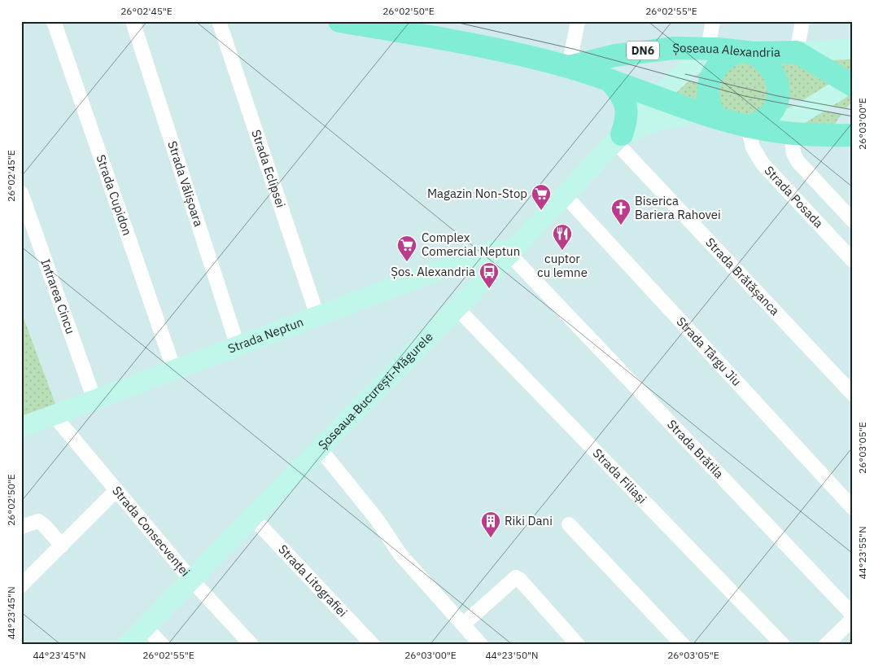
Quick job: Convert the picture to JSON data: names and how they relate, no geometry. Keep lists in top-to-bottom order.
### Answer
{
  "streets": {
    "main road": [
      "DN6",
      "Șoseaua Alexandria",
      "Strada Neptun",
      "Șoseaua București-Măgurele"
    ],
    "street": [
      "Strada Eclipsei",
      "Strada Vălișoara",
      "Strada Cupidon",
      "Strada Posada",
      "Strada Brătășanca",
      "Intrarea Cincu",
      "Strada Târgu Jiu",
      "Strada Brătila",
      "Strada Filiași",
      "Strada Consecvenței",
      "Strada Litografiei"
    ]
  },
  "crossings": [
    ["Șoseaua Alexandria", "Strada Posada"],
    ["Șoseaua Alexandria", "Șoseaua București-Măgurele"],
    ["Strada Eclipsei", "Strada Neptun"],
    ["Strada Vălișoara", "Strada Neptun"],
    ["Strada Cupidon", "Strada Neptun"],
    ["Strada Posada", "Șoseaua București-Măgurele"],
    ["Strada Brătășanca", "Șoseaua București-Măgurele"],
    ["Intrarea Cincu", "Strada Neptun"],
    ["Strada Neptun", "Șoseaua București-Măgurele"],
    ["Strada Neptun", "Strada Brătila"],
    ["Strada Neptun", "Strada Consecvenței"],
    ["Strada Târgu Jiu", "Șoseaua București-Măgurele"],
    ["Șoseaua București-Măgurele", "Strada Brătila"],
    ["Șoseaua București-Măgurele", "Strada Filiași"],
    ["Șoseaua București-Măgurele", "Strada Consecvenței"],
    ["Șoseaua București-Măgurele", "Strada Litografiei"]
  ],
  "places": {
    "supermarket": ["Magazin Non-Stop", "Complex Comercial Neptun"],
    "church": ["Biserica Bariera Rahovei"],
    "restaurant": ["cuptor cu lemne"],
    "bus stop": ["Șos. Alexandria"],
    "building": ["Riki Dani"]
  },
  "coordinates": [
    "26°02'45\"E",
    "26°02'50\"E",
    "26°02'55\"E",
    "26°03'00\"E",
    "26°03'05\"E",
    "44°23'55\"N",
    "44°23'45\"N",
    "44°23'50\"N"
  ]
}
